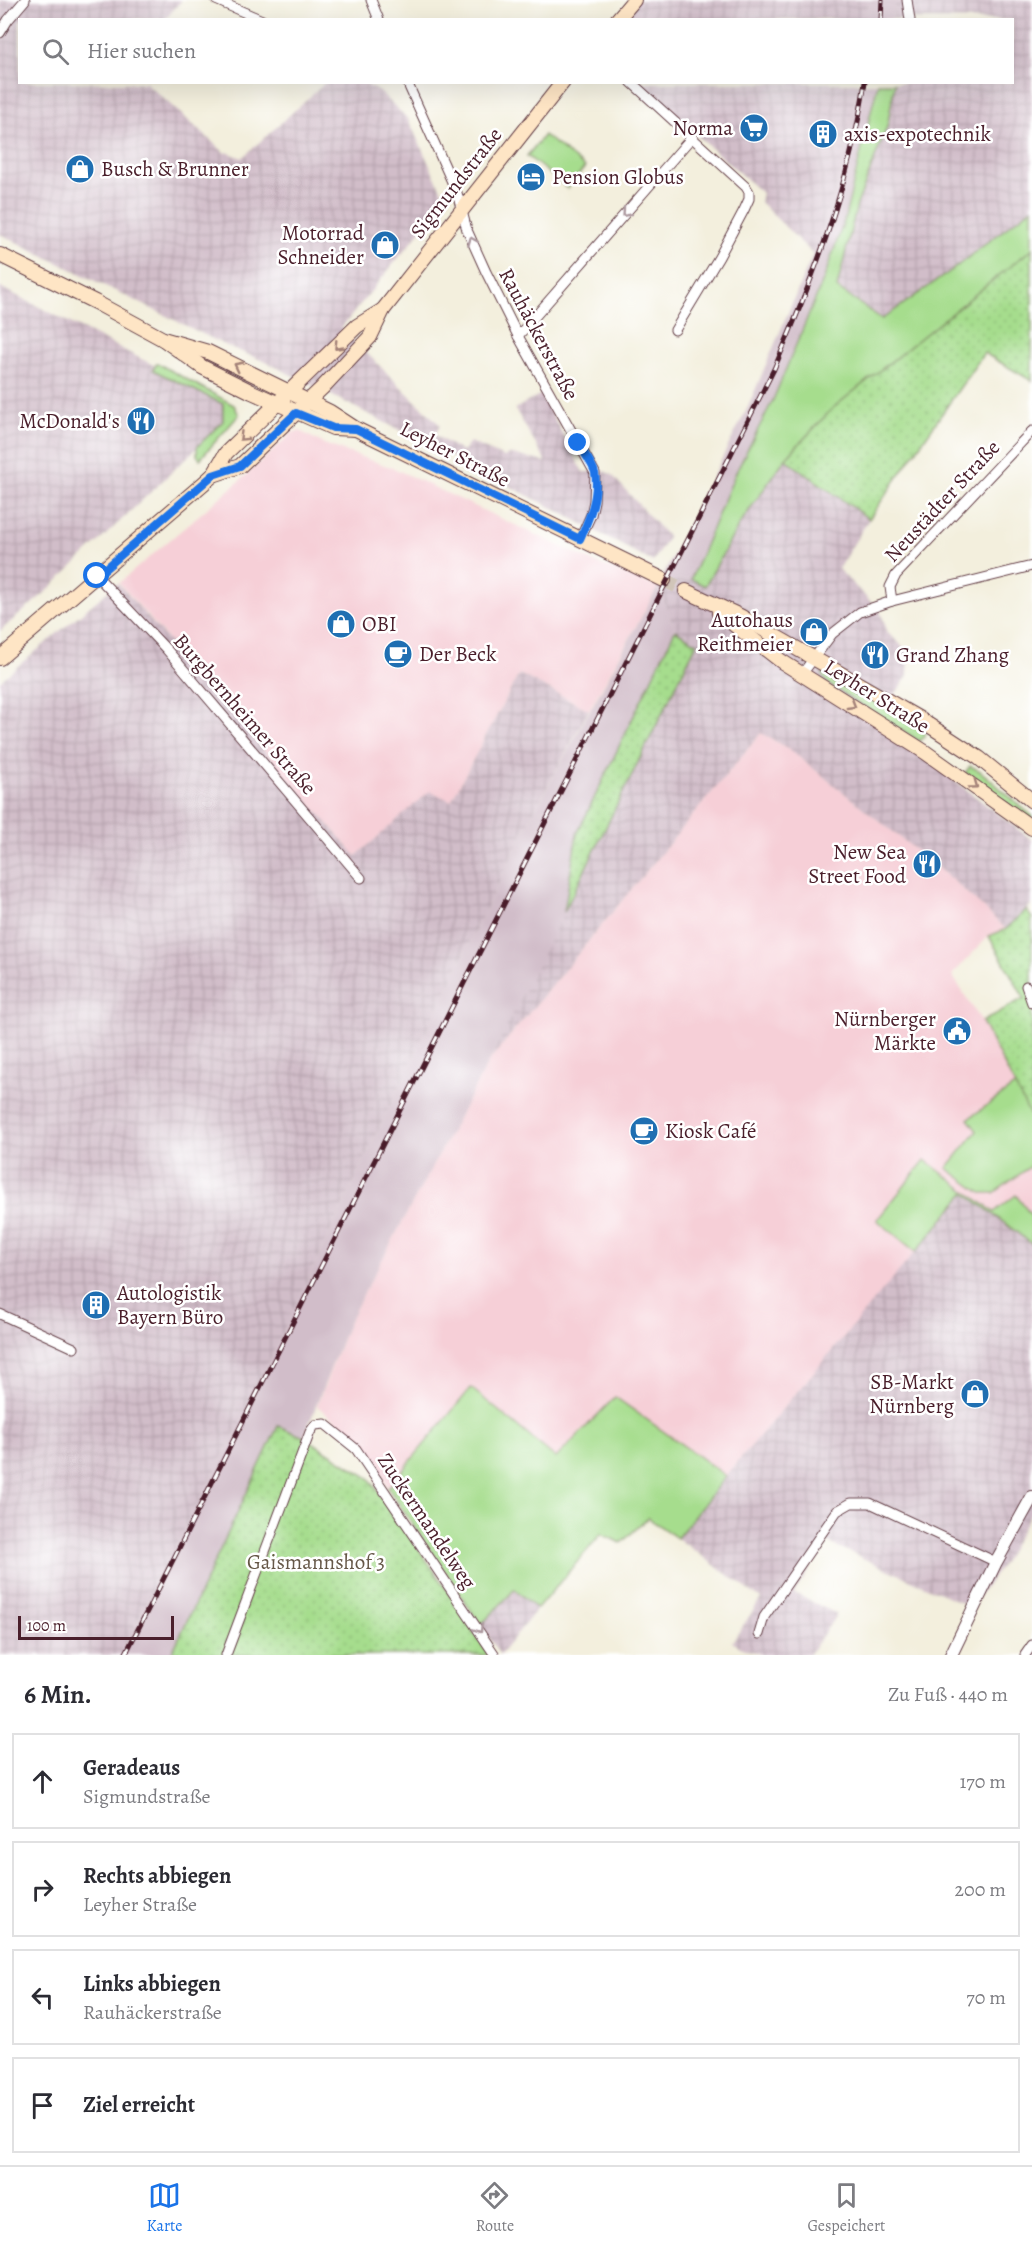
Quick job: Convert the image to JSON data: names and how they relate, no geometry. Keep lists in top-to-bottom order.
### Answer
{
  "streets": {
    "main road": ["Sigmundstraße", "Leyher Straße"],
    "street": [
      "Rauhäckerstraße",
      "Neustädter Straße",
      "Burgbernheimer Straße",
      "Zuckermandelweg"
    ]
  },
  "crossings": [
    ["Sigmundstraße", "Rauhäckerstraße"],
    ["Sigmundstraße", "Leyher Straße"],
    ["Sigmundstraße", "Burgbernheimer Straße"],
    ["Rauhäckerstraße", "Leyher Straße"]
  ],
  "parks": ["Gaismannshof 3"],
  "places": {
    "supermarket": ["Norma"],
    "building": ["axis-expotechnik", "Autologistik Bayern Büro"],
    "shop": [
      "Busch & Brunner",
      "Motorrad Schneider",
      "OBI",
      "Autohaus Reithmeier",
      "SB-Markt Nürnberg"
    ],
    "hotel": ["Pension Globus"],
    "restaurant": ["McDonald's", "Grand Zhang", "New Sea Street Food"],
    "cafe": ["Der Beck", "Kiosk Café"],
    "public building": ["Nürnberger Märkte"]
  },
  "scale_bar": "100 m",
  "page": {
    "search": "Hier suchen",
    "scale": "100 m",
    "heading": ["6 Min.", "Zu Fuß · 440 m"],
    "list": [
      ["Geradeaus", "Sigmundstraße", "170 m"],
      ["Rechts abbiegen", "Leyher Straße", "200 m"],
      ["Links abbiegen", "Rauhäckerstraße", "70 m"],
      "Ziel erreicht"
    ],
    "nav": ["Karte", "Route", "Gespeichert"]
  }
}
